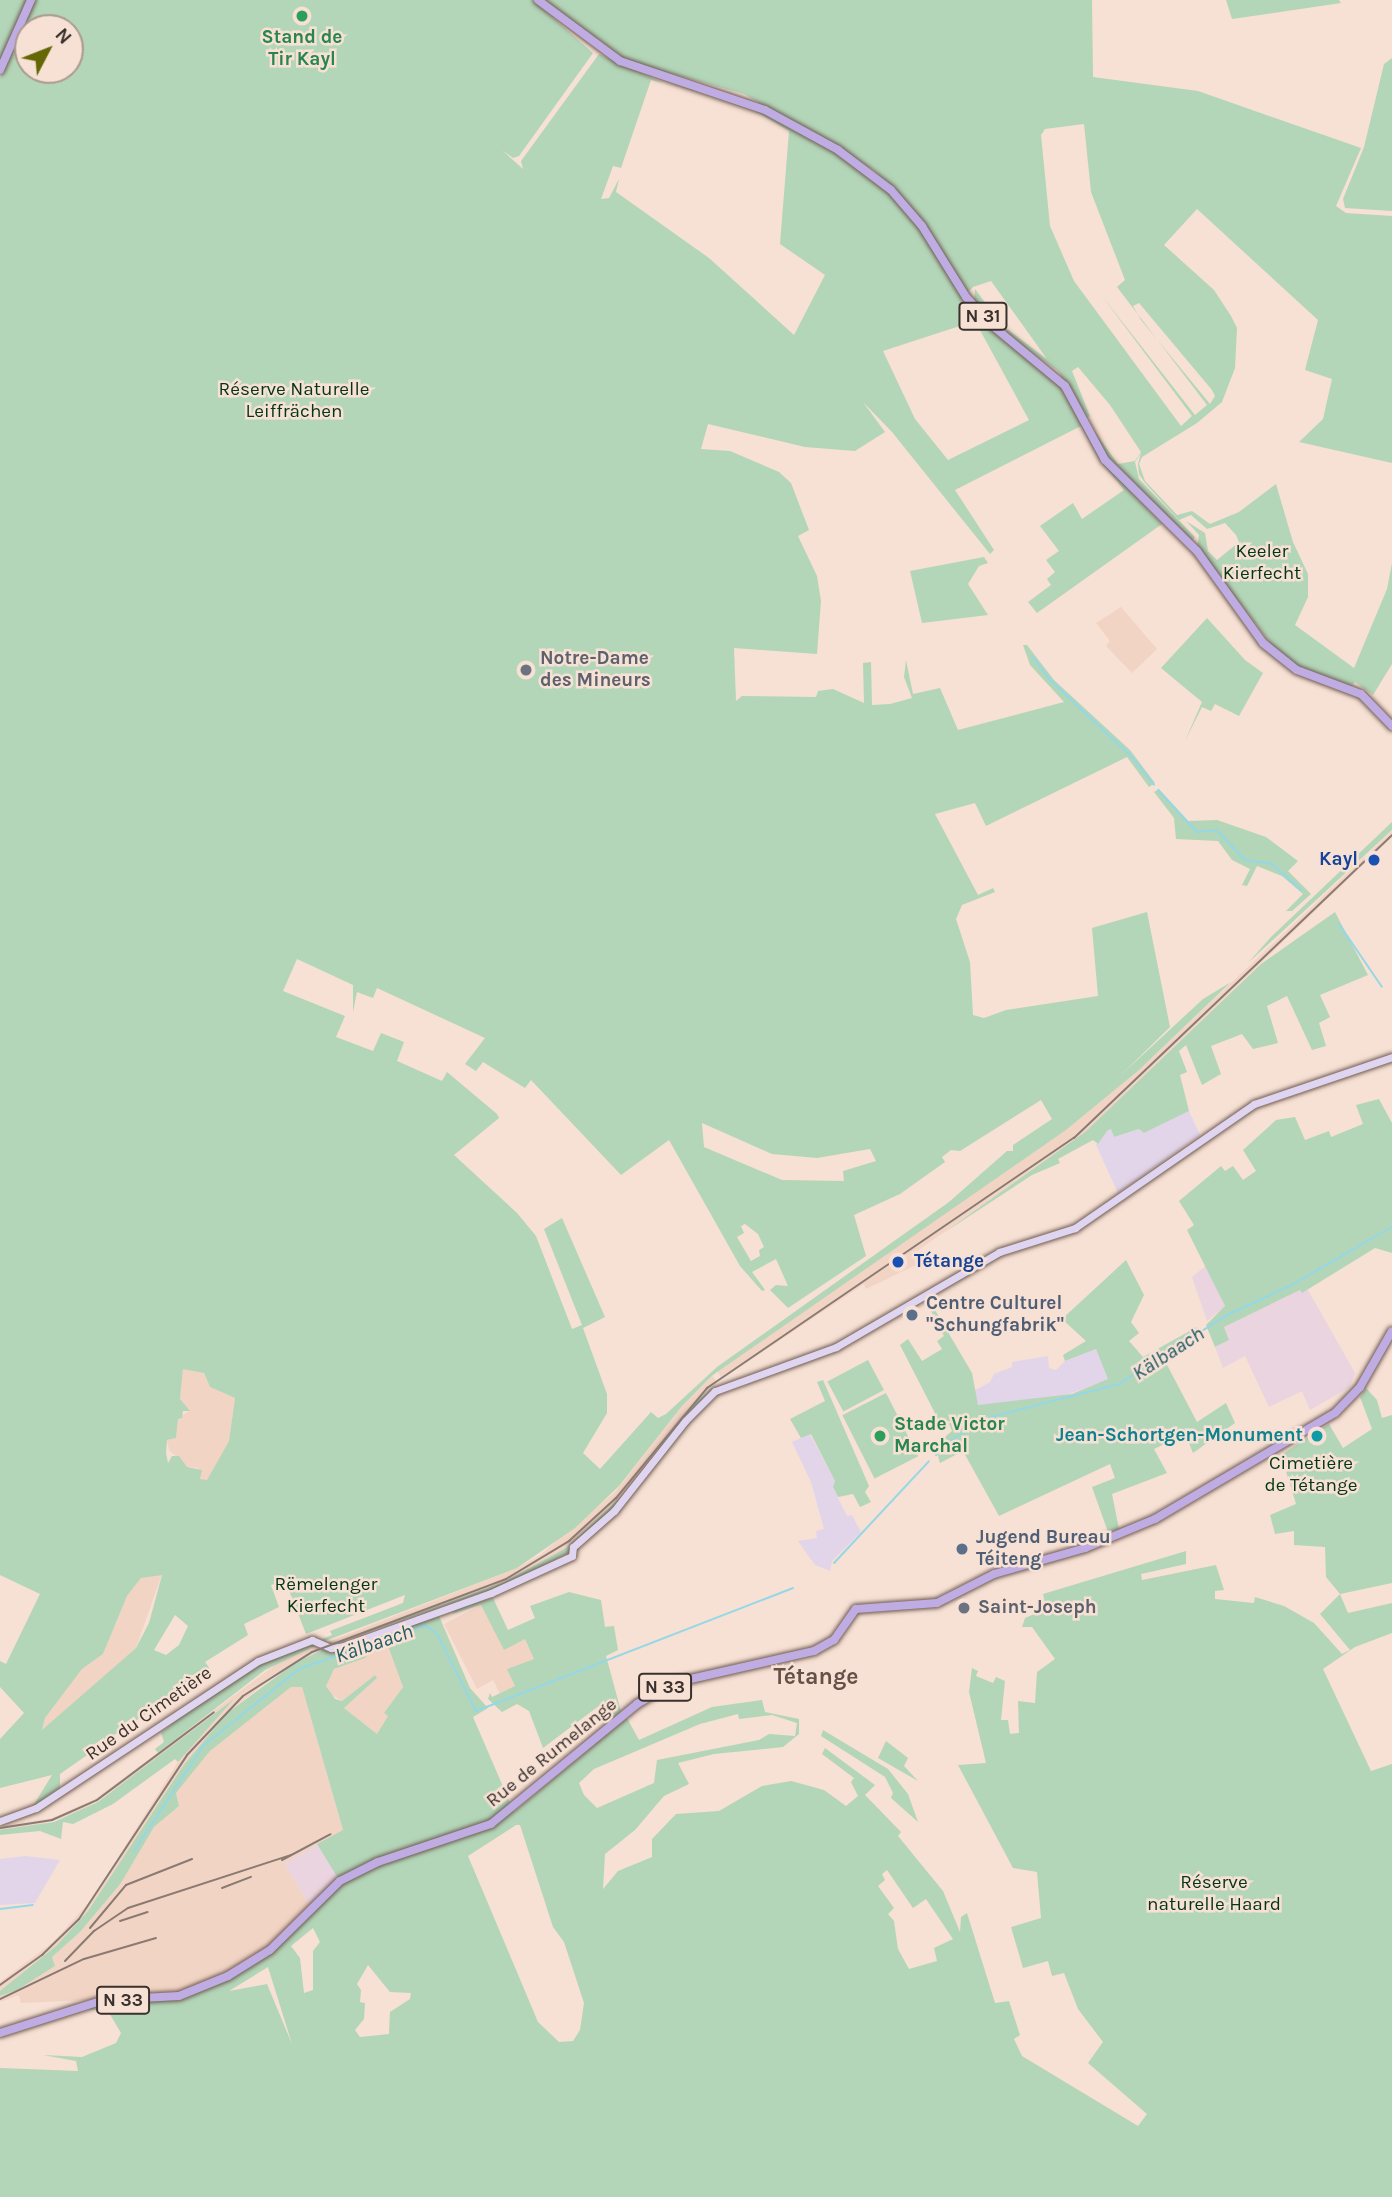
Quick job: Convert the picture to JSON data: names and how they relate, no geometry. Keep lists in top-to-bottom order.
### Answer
{
  "streets": {
    "main road": [
      "N 31",
      "N 33",
      "Rue du Cimetière",
      "Rue de Rumelange"
    ]
  },
  "districts": ["Tétange"],
  "water": ["Kälbaach"],
  "parks": [
    "Réserve Naturelle Leiffrächen",
    "Keeler Kierfecht",
    "Cimetière de Tétange",
    "Rëmelenger Kierfecht",
    "Réserve naturelle Haard"
  ],
  "places": [
    "Stand de Tir Kayl",
    "Notre-Dame des Mineurs",
    "Kayl",
    "Tétange",
    "Centre Culturel \"Schungfabrik\"",
    "Stade Victor Marchal",
    "Jean-Schortgen-Monument",
    "Jugend Bureau Téiteng",
    "Saint-Joseph"
  ],
  "north": "top right"
}
